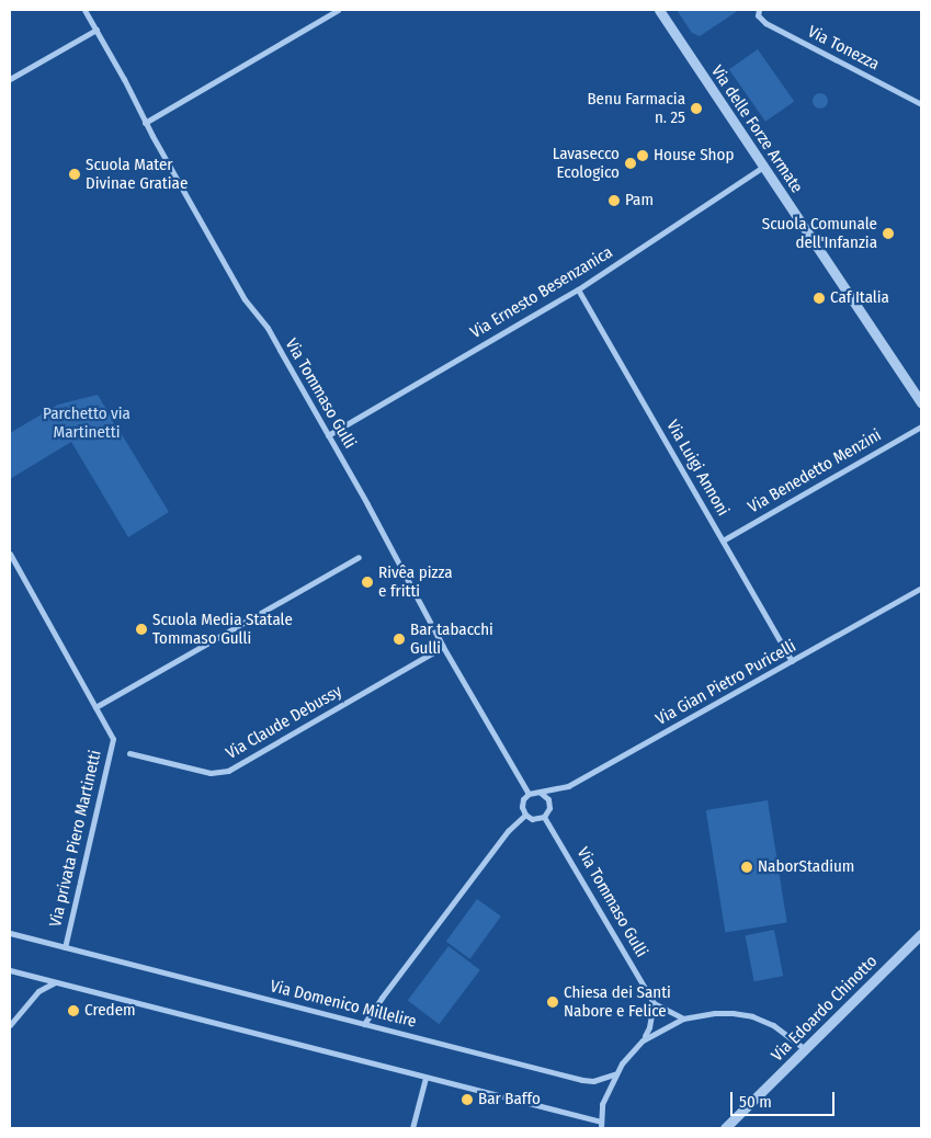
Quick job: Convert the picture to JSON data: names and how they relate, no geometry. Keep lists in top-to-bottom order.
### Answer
{
  "streets": {
    "street": [
      "Via Tonezza",
      "Via delle Forze Armate",
      "Via Ernesto Besenzanica",
      "Via Tommaso Gulli",
      "Via Luigi Annoni",
      "Via Benedetto Menzini",
      "Via Gian Pietro Puricelli",
      "Via Claude Debussy",
      "Via privata Piero Martinetti",
      "Via Domenico Millelire",
      "Via Edoardo Chinotto"
    ]
  },
  "crossings": [
    ["Via delle Forze Armate", "Via Ernesto Besenzanica"],
    ["Via Ernesto Besenzanica", "Via Tommaso Gulli"],
    ["Via Ernesto Besenzanica", "Via Luigi Annoni"],
    ["Via Tommaso Gulli", "Via Gian Pietro Puricelli"],
    ["Via Tommaso Gulli", "Via Claude Debussy"],
    ["Via Luigi Annoni", "Via Benedetto Menzini"],
    ["Via Luigi Annoni", "Via Gian Pietro Puricelli"],
    ["Via privata Piero Martinetti", "Via Domenico Millelire"]
  ],
  "parks": ["Parchetto via Martinetti"],
  "places": [
    "Benu Farmacia n. 25",
    "House Shop",
    "Lavasecco Ecologico",
    "Scuola Mater Divinae Gratiae",
    "Pam",
    "Scuola Comunale dell'Infanzia",
    "Caf Italia",
    "Rivêa pizza e fritti",
    "Scuola Media Statale Tommaso Gulli",
    "Bar tabacchi Gulli",
    "NaborStadium",
    "Chiesa dei Santi Nabore e Felice",
    "Credem",
    "Bar Baffo"
  ],
  "scale_bar": "50 m"
}
